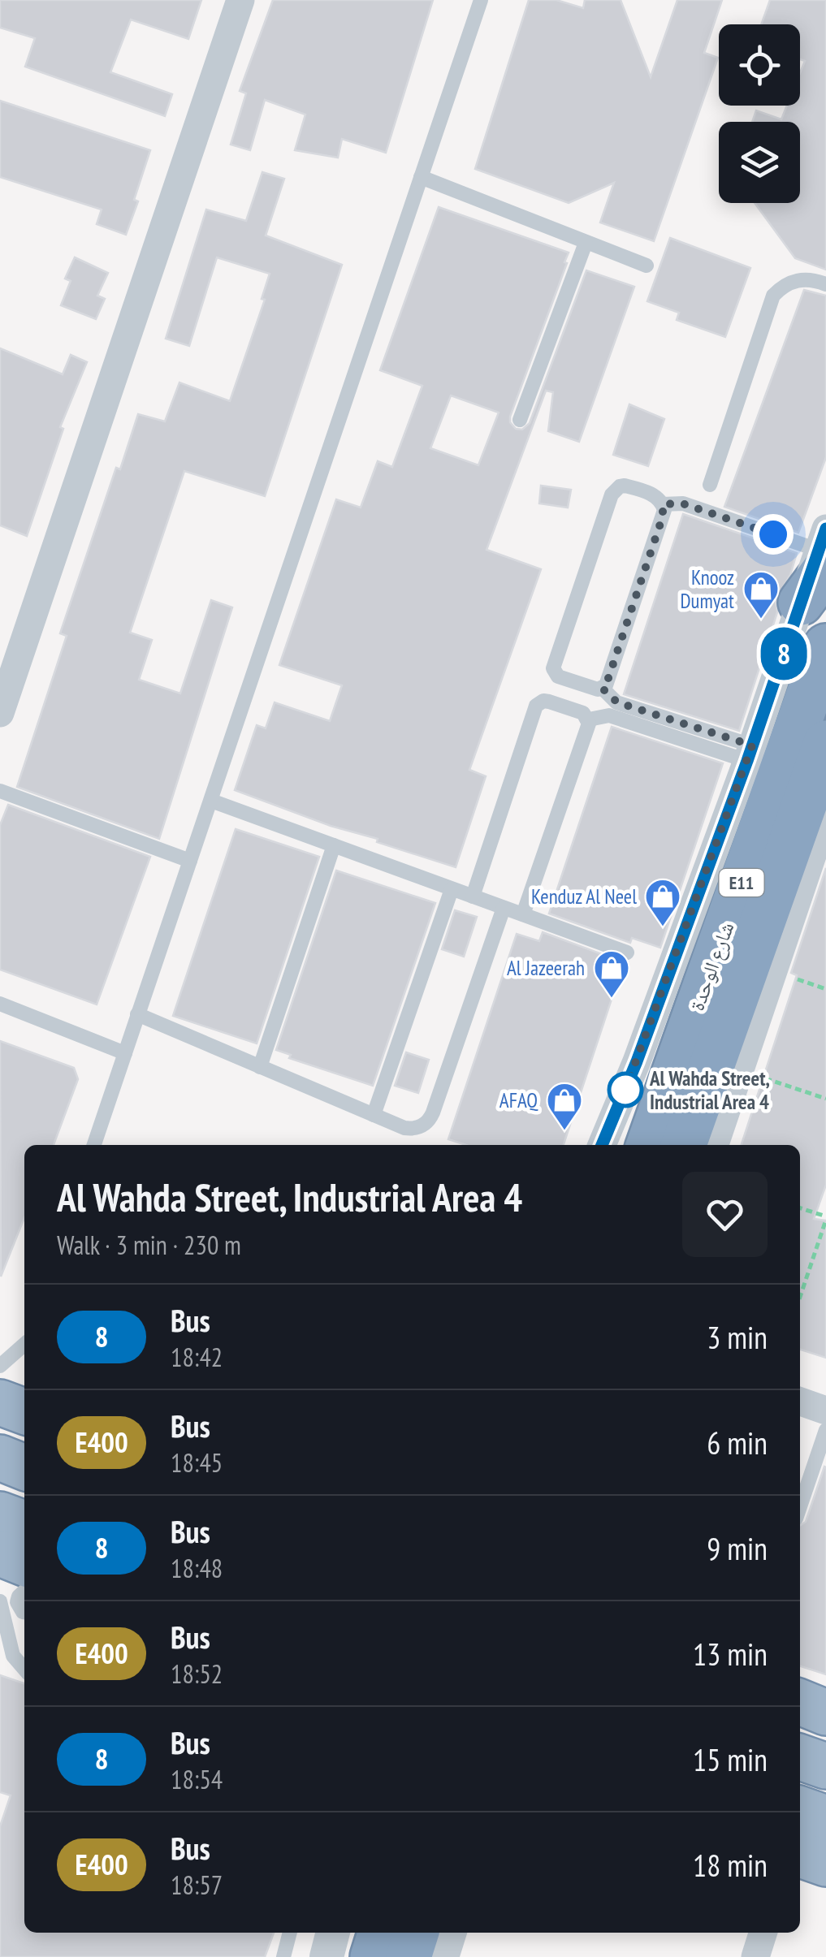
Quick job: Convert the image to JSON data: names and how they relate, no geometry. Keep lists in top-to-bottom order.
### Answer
{
  "streets": {
    "highway": ["E11", "شارع الوحدة"]
  },
  "places": {
    "shop": [
      "Knooz Dumyat",
      "Kenduz Al Neel",
      "Al Jazeerah",
      "AFAQ"
    ],
    "other": ["Al Wahda Street, Industrial Area 4"]
  },
  "lines": ["bus line 8"],
  "page": {
    "on_map": "8",
    "heading": ["Al Wahda Street, Industrial Area 4", "Walk · 3 min · 230 m"],
    "list": [
      {
        "mark": "8",
        "name": "Bus",
        "note": "18:42",
        "value": "3 min"
      },
      {
        "mark": "E400",
        "name": "Bus",
        "note": "18:45",
        "value": "6 min"
      },
      {
        "mark": "8",
        "name": "Bus",
        "note": "18:48",
        "value": "9 min"
      },
      {
        "mark": "E400",
        "name": "Bus",
        "note": "18:52",
        "value": "13 min"
      },
      {
        "mark": "8",
        "name": "Bus",
        "note": "18:54",
        "value": "15 min"
      },
      {
        "mark": "E400",
        "name": "Bus",
        "note": "18:57",
        "value": "18 min"
      }
    ]
  }
}
